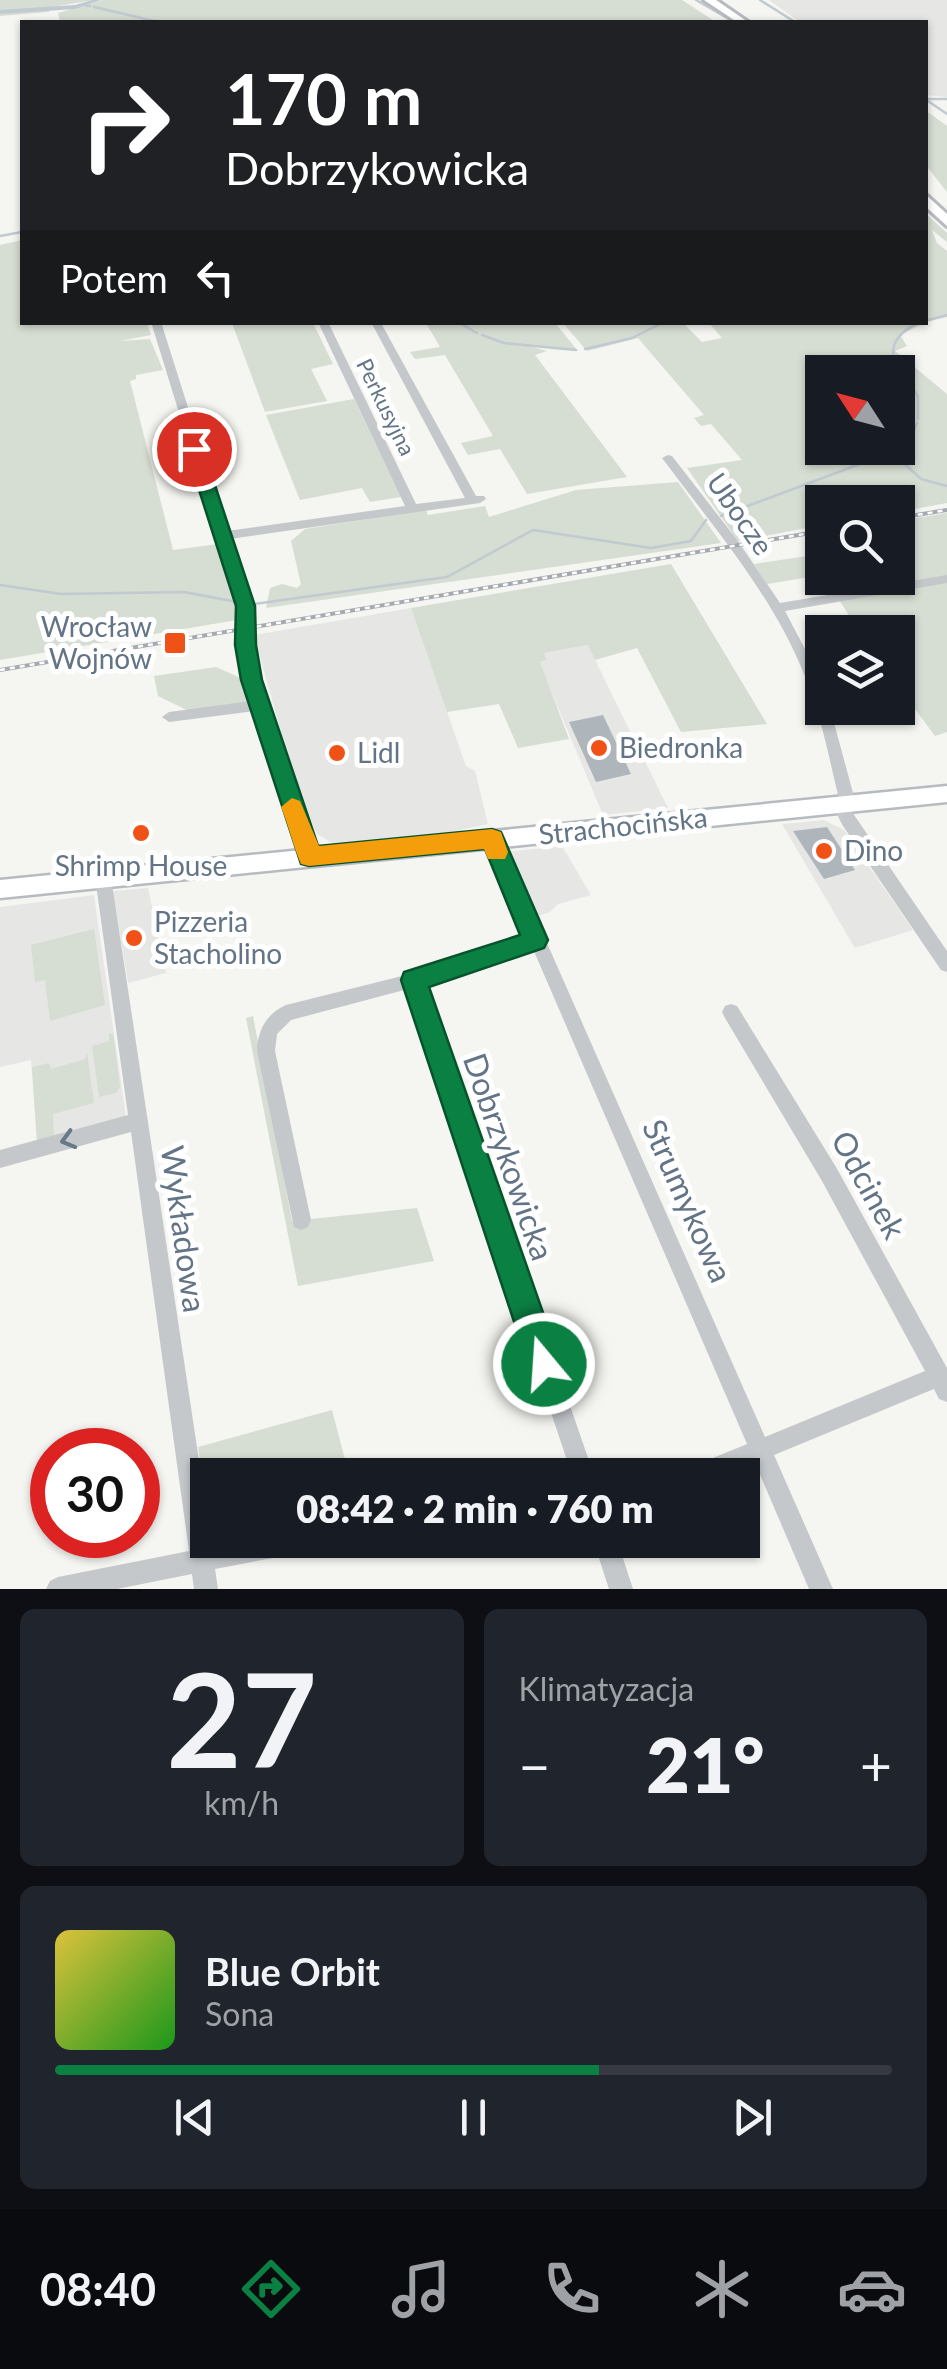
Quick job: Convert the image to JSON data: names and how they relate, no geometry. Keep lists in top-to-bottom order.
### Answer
{
  "streets": {
    "main road": ["Strachocińska"],
    "street": [
      "Perkusyjna",
      "Ubocze",
      "Dobrzykowicka",
      "Odcinek",
      "Strumykowa",
      "Wykładowa"
    ]
  },
  "crossings": [
    ["Ubocze", "Strachocińska"],
    ["Strachocińska", "Strumykowa"],
    ["Strachocińska", "Wykładowa"]
  ],
  "places": {
    "transit": ["Wrocław Wojnów"],
    "other": [
      "Biedronka",
      "Lidl",
      "Shrimp House",
      "Dino",
      "Pizzeria Stacholino"
    ]
  },
  "north": "top left",
  "page": {
    "turn": ["170 m", "Dobrzykowicka"],
    "then": "Potem",
    "limit": "30",
    "trip": "08:42 · 2 min · 760 m",
    "tile": [
      ["27", "km/h"],
      "Klimatyzacja"
    ],
    "heat": ["−", "21°", "+"],
    "song": ["Blue Orbit", "Sona"],
    "tabs": "08:40"
  }
}
